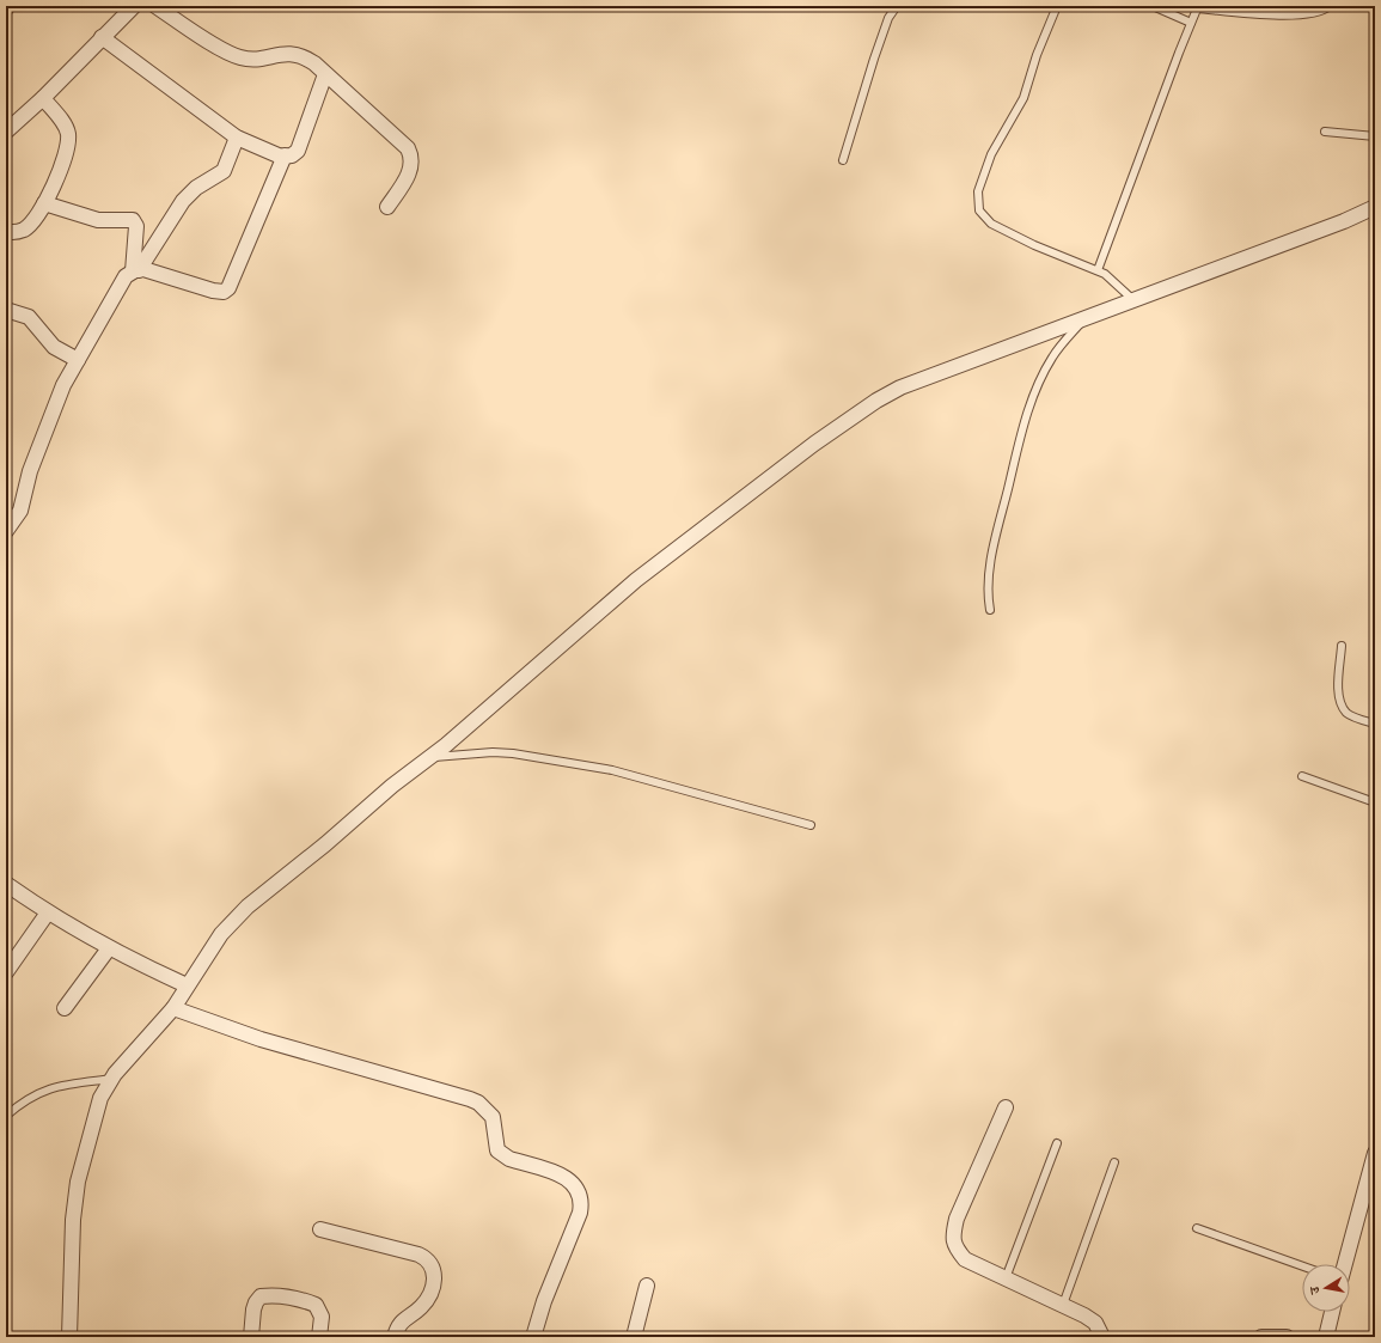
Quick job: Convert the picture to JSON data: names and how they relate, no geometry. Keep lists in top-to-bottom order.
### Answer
{
  "north": "left"
}
